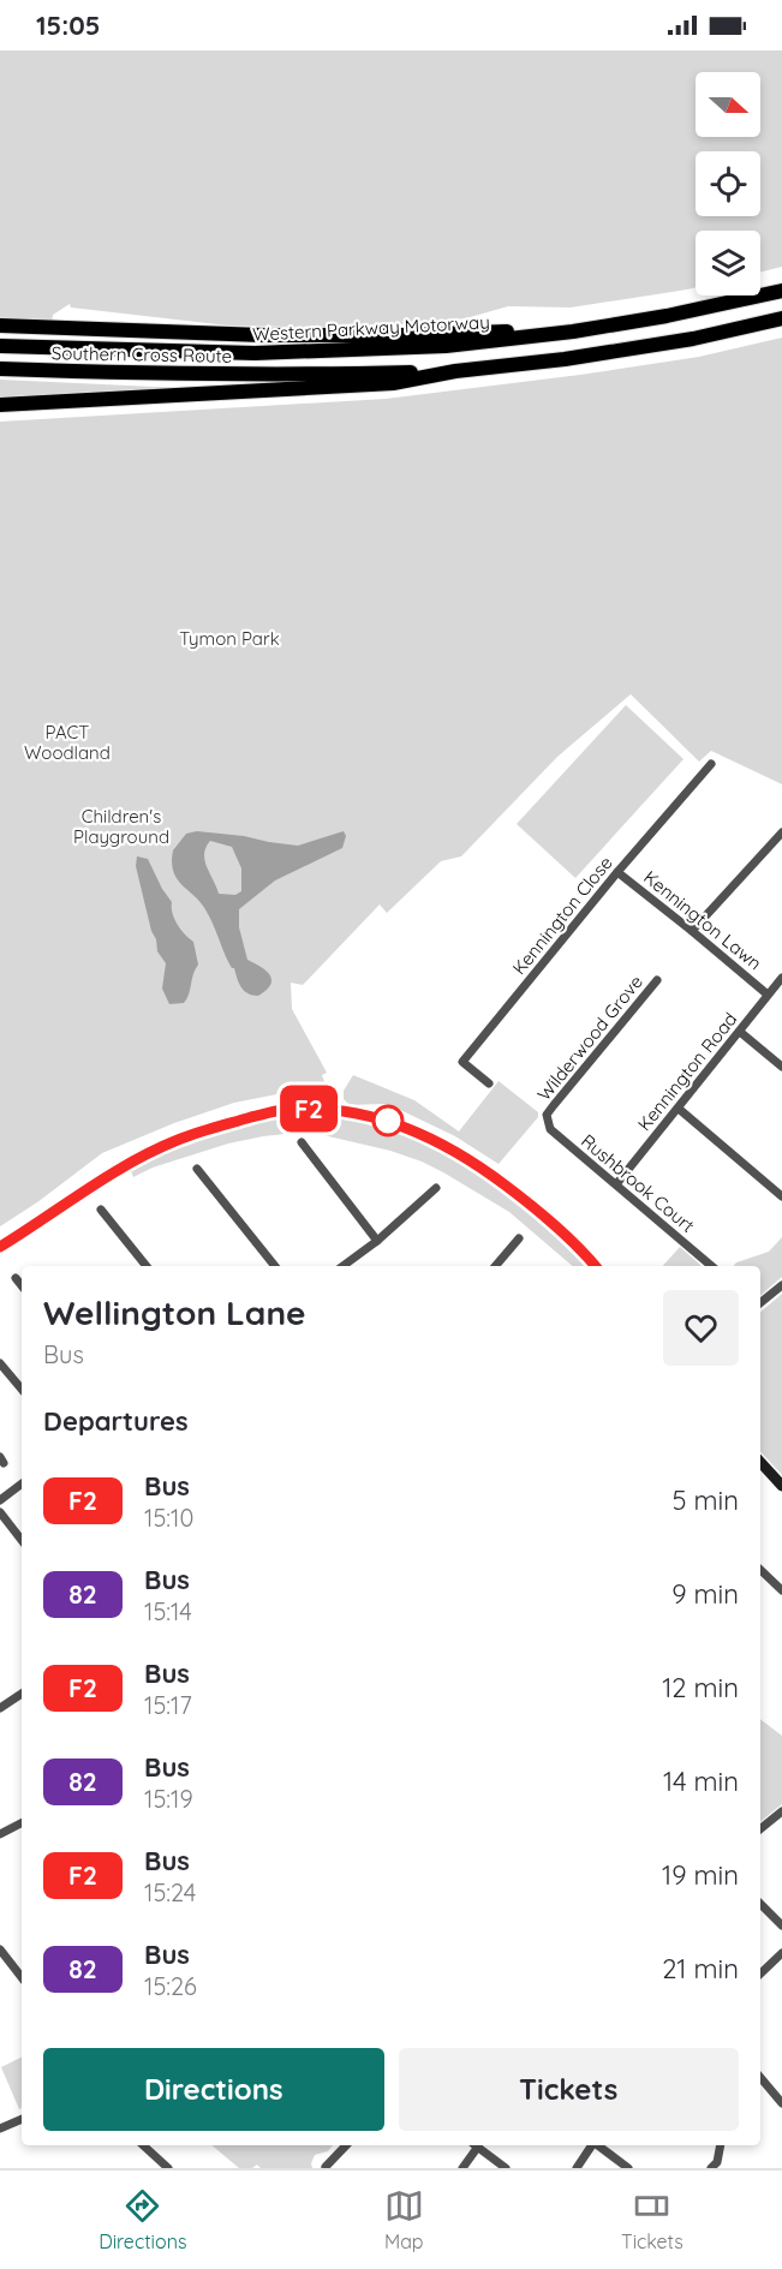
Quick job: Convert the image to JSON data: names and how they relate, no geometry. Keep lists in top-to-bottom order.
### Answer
{
  "streets": {
    "highway": ["Western Parkway Motorway", "Southern Cross Route"],
    "street": [
      "Kennington Close",
      "Kennington Lawn",
      "Wilderwood Grove",
      "Kennington Road",
      "Rushbrook Court"
    ]
  },
  "crossings": [
    ["Kennington Close", "Kennington Lawn"],
    ["Kennington Lawn", "Kennington Road"],
    ["Wilderwood Grove", "Rushbrook Court"],
    ["Kennington Road", "Rushbrook Court"]
  ],
  "parks": ["Tymon Park", "PACT Woodland", "Children's Playground"],
  "lines": ["bus line F2"],
  "north": "right",
  "page": {
    "status": "15:05",
    "on_map": "F2",
    "heading": [
      ["Wellington Lane", "Bus"],
      "Departures"
    ],
    "list": [
      {
        "mark": "F2",
        "name": "Bus",
        "note": "15:10",
        "value": "5 min"
      },
      {
        "mark": "82",
        "name": "Bus",
        "note": "15:14",
        "value": "9 min"
      },
      {
        "mark": "F2",
        "name": "Bus",
        "note": "15:17",
        "value": "12 min"
      },
      {
        "mark": "82",
        "name": "Bus",
        "note": "15:19",
        "value": "14 min"
      },
      {
        "mark": "F2",
        "name": "Bus",
        "note": "15:24",
        "value": "19 min"
      },
      {
        "mark": "82",
        "name": "Bus",
        "note": "15:26",
        "value": "21 min"
      }
    ],
    "buttons": ["Directions", "Tickets"],
    "tabs": ["Directions", "Map", "Tickets"]
  }
}
